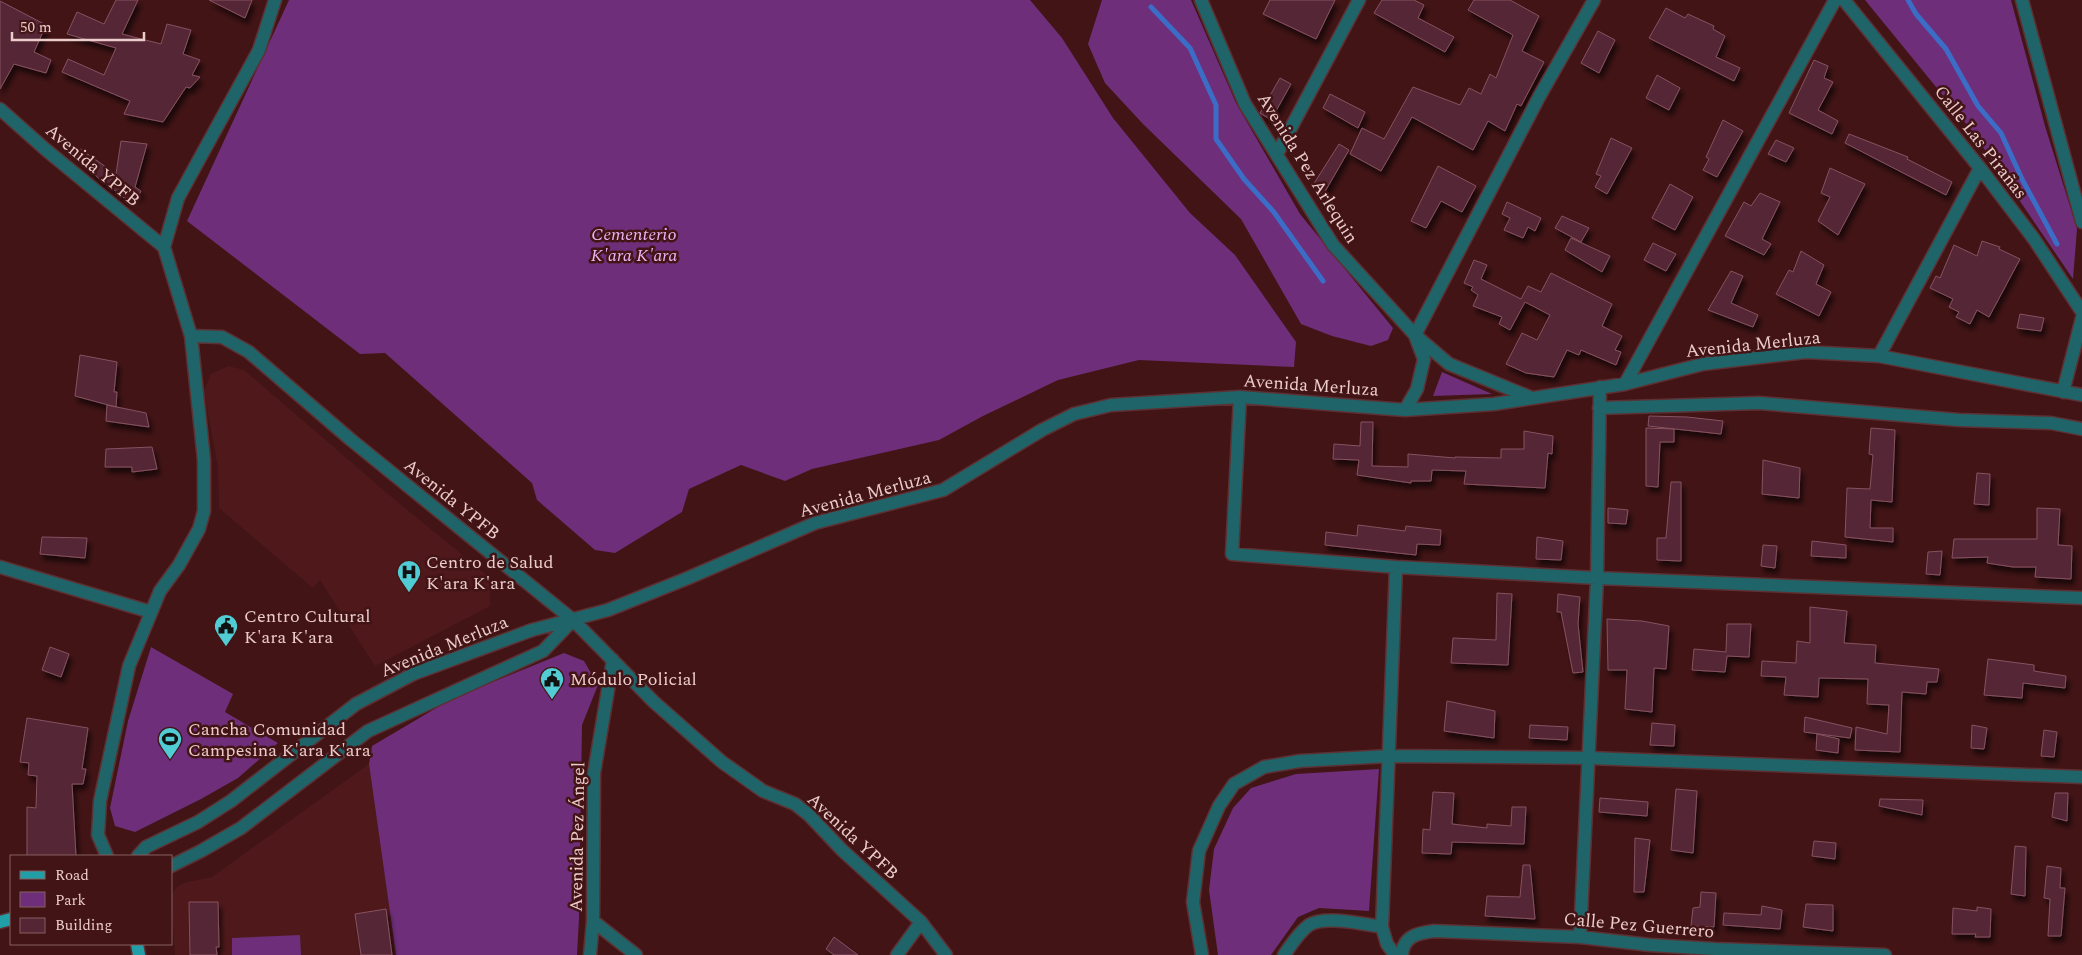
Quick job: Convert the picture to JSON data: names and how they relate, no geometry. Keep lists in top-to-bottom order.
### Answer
{
  "streets": {
    "street": [
      "Calle Las Pirañas",
      "Avenida YPFB",
      "Avenida Pez Arlequin",
      "Avenida Merluza",
      "Avenida Pez Ángel",
      "Calle Pez Guerrero"
    ]
  },
  "crossings": [
    ["Avenida YPFB", "Avenida Merluza"],
    ["Avenida YPFB", "Avenida Pez Ángel"],
    ["Avenida Pez Arlequin", "Avenida Merluza"]
  ],
  "parks": ["Cementerio K'ara K'ara"],
  "places": {
    "hospital": ["Centro de Salud K'ara K'ara"],
    "public building": ["Centro Cultural K'ara K'ara", "Módulo Policial"],
    "sports": ["Cancha Comunidad Campesina K'ara K'ara"]
  },
  "legend": ["Road", "Park", "Building"],
  "scale_bar": "50 m"
}
